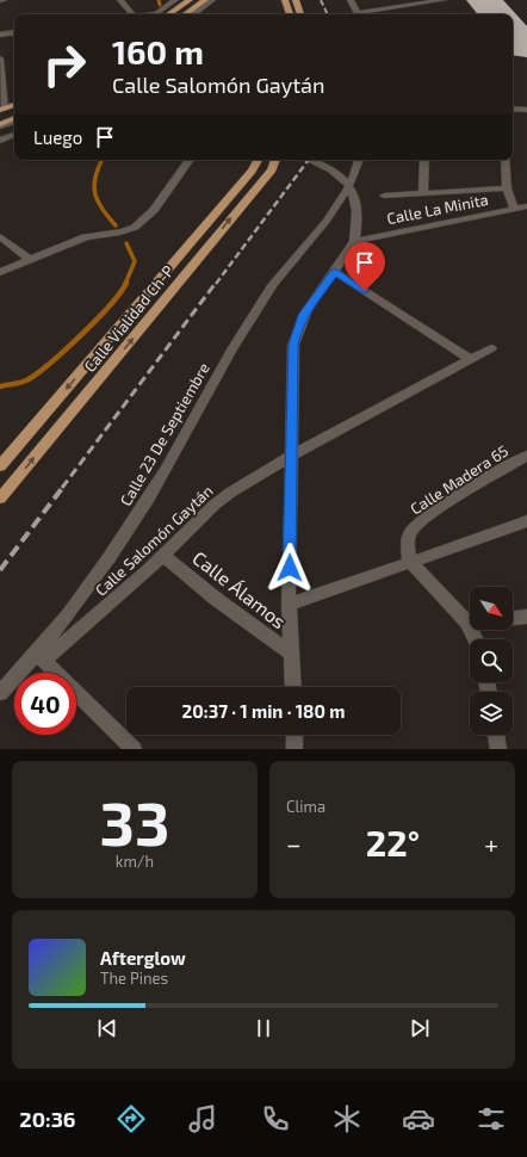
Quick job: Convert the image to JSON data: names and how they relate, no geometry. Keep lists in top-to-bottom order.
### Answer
{
  "streets": {
    "main road": ["Calle Vialidad Ch-P"],
    "street": [
      "Calle La Minita",
      "Calle 23 De Septiembre",
      "Calle Madera 65",
      "Calle Salomón Gaytán",
      "Calle Álamos"
    ]
  },
  "crossings": [
    ["Calle 23 De Septiembre", "Calle Salomón Gaytán"],
    ["Calle Salomón Gaytán", "Calle Álamos"]
  ],
  "north": "bottom right",
  "page": {
    "turn": ["160 m", "Calle Salomón Gaytán"],
    "then": "Luego",
    "limit": "40",
    "trip": "20:37 · 1 min · 180 m",
    "tile": [
      ["33", "km/h"],
      "Clima"
    ],
    "heat": ["−", "22°", "+"],
    "song": ["Afterglow", "The Pines"],
    "tabs": "20:36"
  }
}
